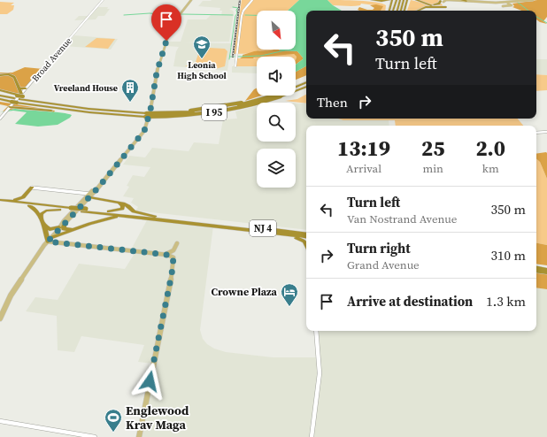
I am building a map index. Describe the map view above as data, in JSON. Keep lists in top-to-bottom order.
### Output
{
  "streets": {
    "highway": ["I 95", "NJ 4"],
    "street": ["Broad Avenue"]
  },
  "crossings": [
    ["Broad Avenue", "I 95"]
  ],
  "places": {
    "school or university": ["Leonia High School"],
    "building": ["Vreeland House"],
    "hotel": ["Crowne Plaza"],
    "sports": ["Englewood Krav Maga"]
  },
  "north": "bottom right",
  "page": {
    "turn": ["350 m", "Turn left"],
    "then": "Then",
    "eta": [
      "13:19",
      "Arrival",
      "25",
      "min",
      "2.0",
      "km"
    ],
    "list": [
      {
        "name": "Turn left",
        "note": "Van Nostrand Avenue",
        "value": "350 m"
      },
      {
        "name": "Turn right",
        "note": "Grand Avenue",
        "value": "310 m"
      },
      {
        "name": "Arrive at destination",
        "value": "1.3 km"
      }
    ]
  }
}
